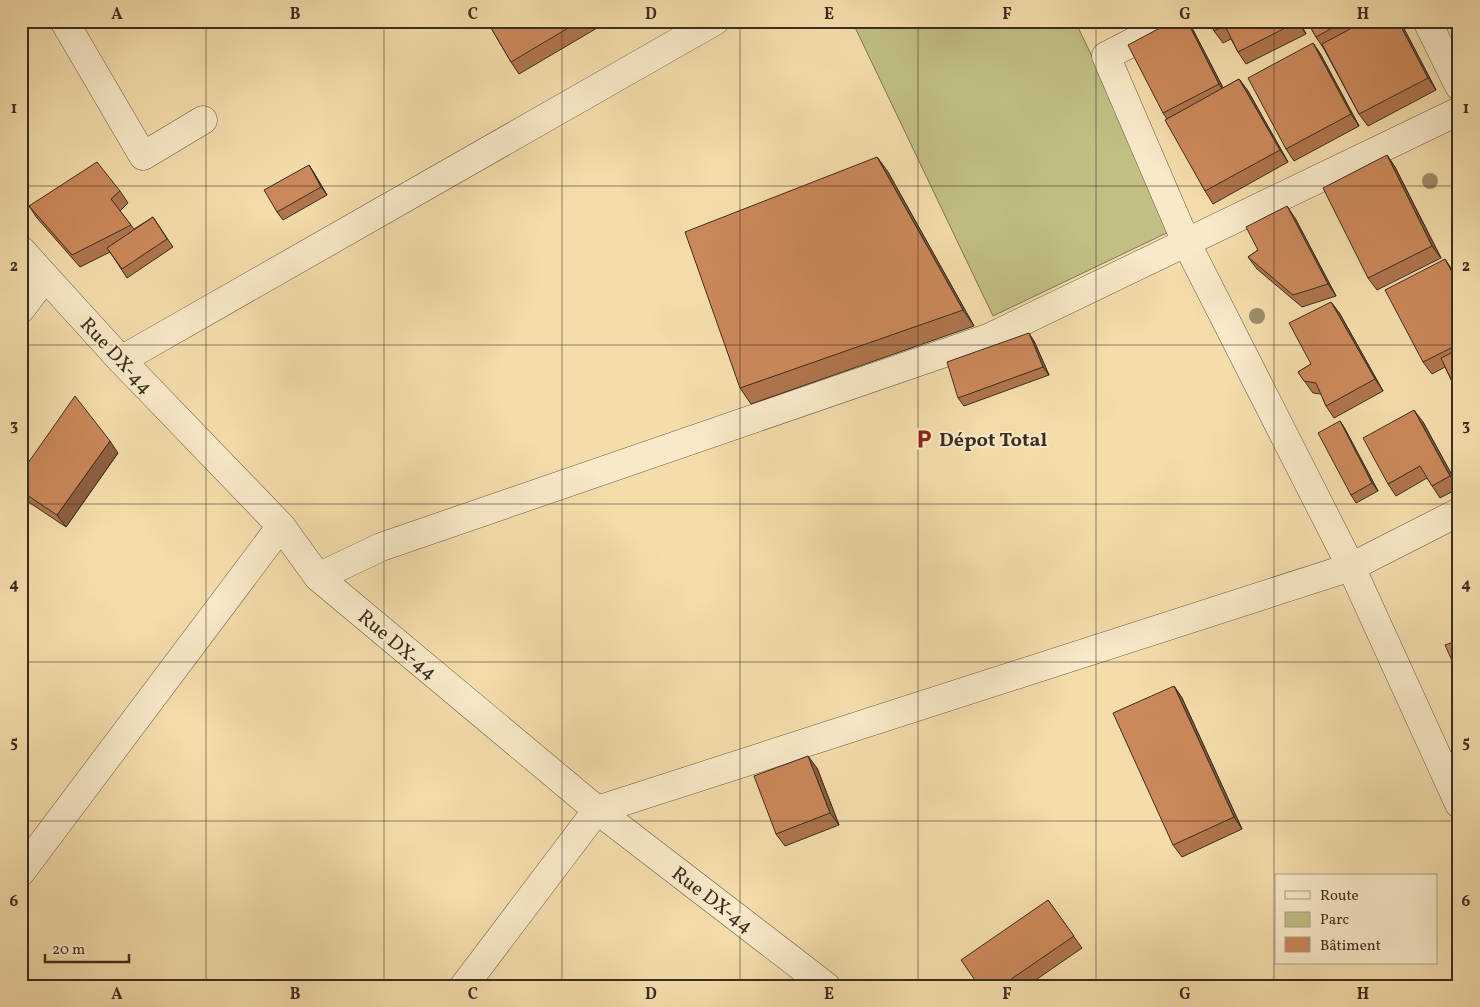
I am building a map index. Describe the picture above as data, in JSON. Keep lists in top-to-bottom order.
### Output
{
  "streets": {
    "street": ["Rue DX-44"]
  },
  "places": {
    "parking": ["Dépot Total"]
  },
  "legend": ["Route", "Parc", "Bâtiment"],
  "scale_bar": "20 m",
  "grid": {
    "columns": [
      "A",
      "B",
      "C",
      "D",
      "E",
      "F",
      "G",
      "H"
    ],
    "rows": [
      "1",
      "2",
      "3",
      "4",
      "5",
      "6"
    ]
  }
}
